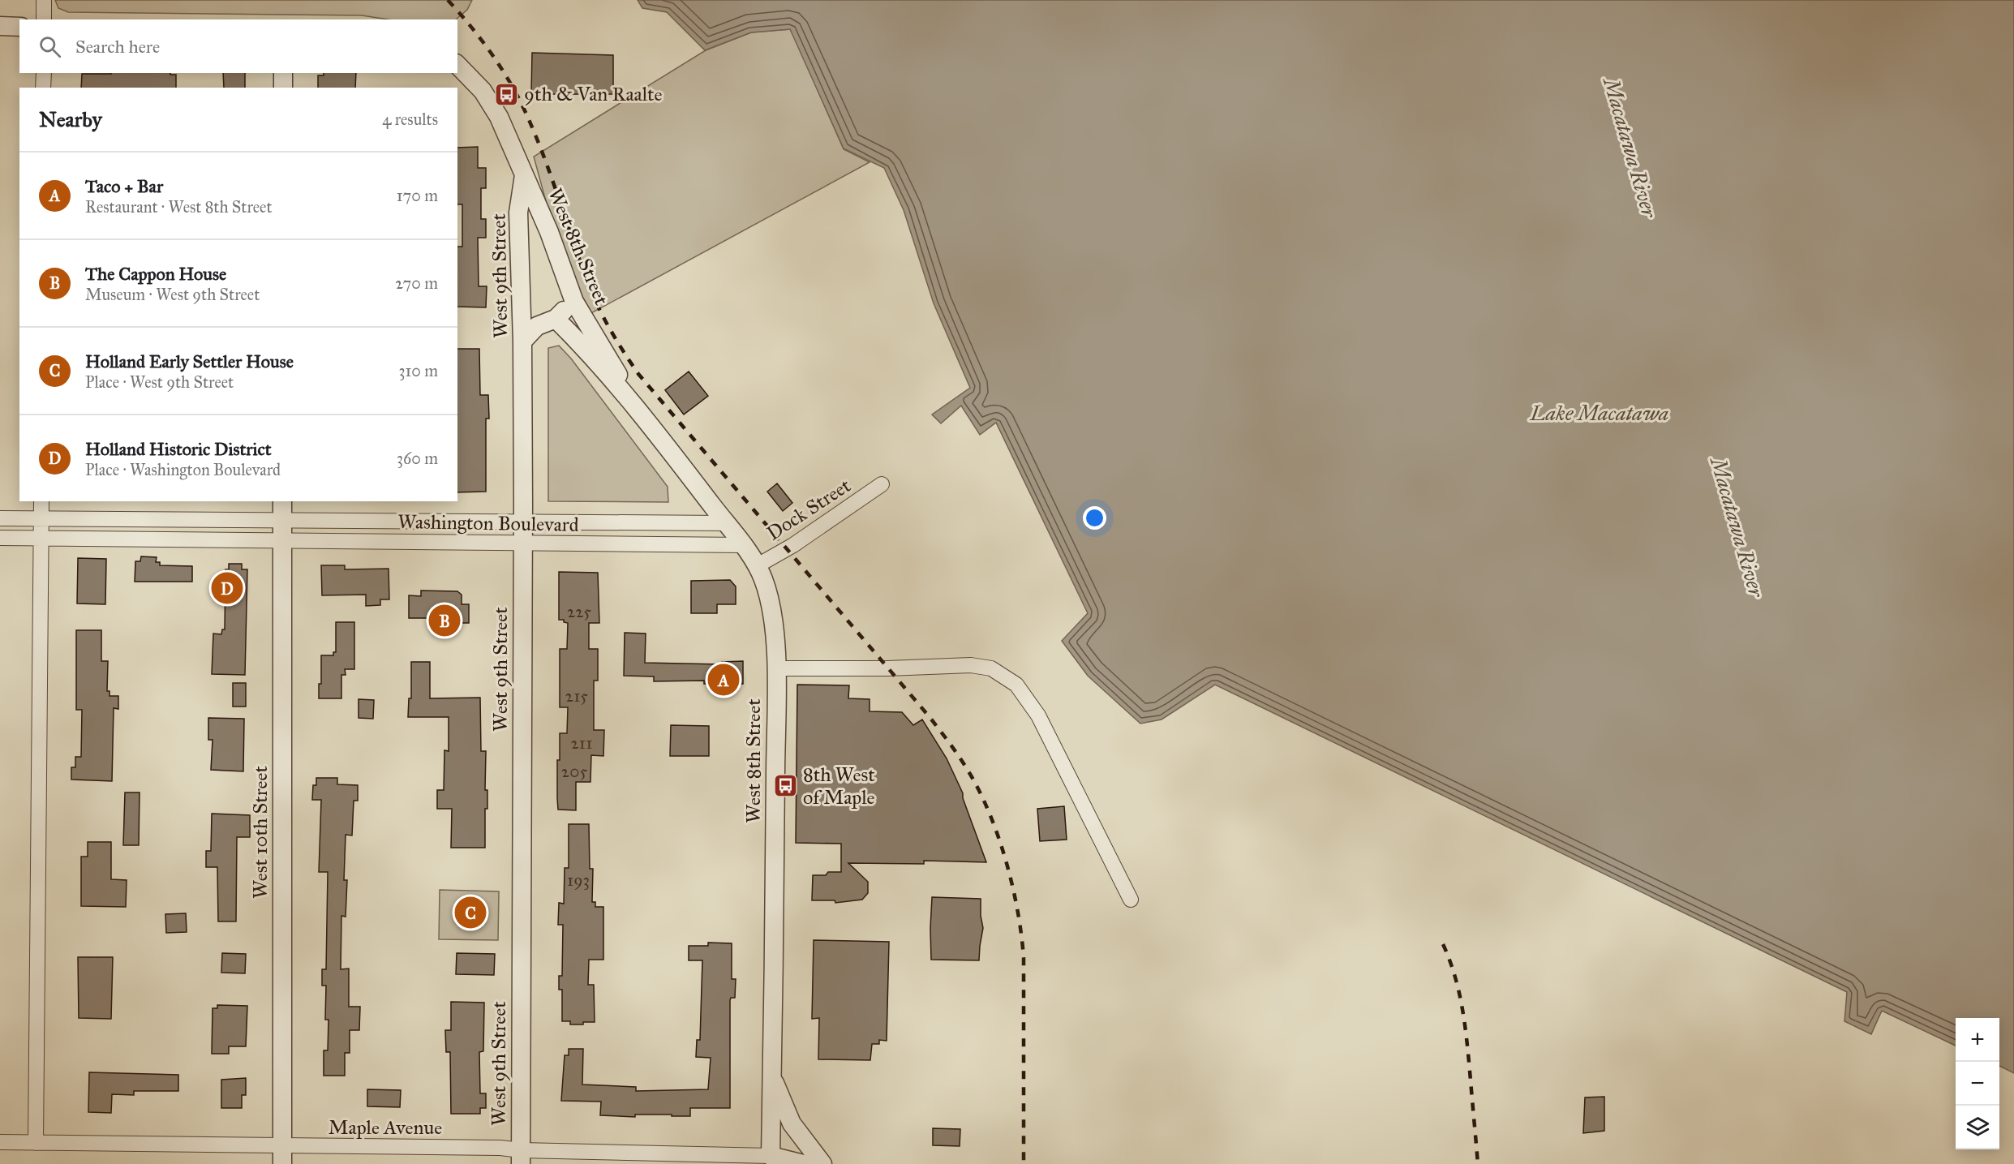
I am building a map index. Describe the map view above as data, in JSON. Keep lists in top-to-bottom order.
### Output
{
  "streets": {
    "street": [
      "West 8th Street",
      "West 9th Street",
      "Dock Street",
      "Washington Boulevard",
      "West 10th Street",
      "Maple Avenue"
    ]
  },
  "crossings": [
    ["West 8th Street", "West 9th Street"],
    ["West 8th Street", "Dock Street"],
    ["West 8th Street", "Washington Boulevard"],
    ["West 8th Street", "Maple Avenue"],
    ["West 9th Street", "Washington Boulevard"],
    ["West 9th Street", "Maple Avenue"],
    ["Washington Boulevard", "West 10th Street"],
    ["West 10th Street", "Maple Avenue"]
  ],
  "water": ["Macatawa River", "Lake Macatawa"],
  "places": {
    "bus stop": ["9th & Van Raalte", "8th West of Maple"]
  },
  "house_numbers": [
    "225",
    "215",
    "211",
    "205",
    "193"
  ],
  "page": {
    "search": "Search here",
    "heading": ["Nearby", "4 results"],
    "list": [
      {
        "mark": "A",
        "name": "Taco + Bar",
        "note": "Restaurant · West 8th Street",
        "value": "170 m"
      },
      {
        "mark": "B",
        "name": "The Cappon House",
        "note": "Museum · West 9th Street",
        "value": "270 m"
      },
      {
        "mark": "C",
        "name": "Holland Early Settler House",
        "note": "Place · West 9th Street",
        "value": "310 m"
      },
      {
        "mark": "D",
        "name": "Holland Historic District",
        "note": "Place · Washington Boulevard",
        "value": "360 m"
      }
    ],
    "pins": [
      "D",
      "B",
      "A",
      "C"
    ],
    "map_buttons": ["+", "−"]
  }
}
